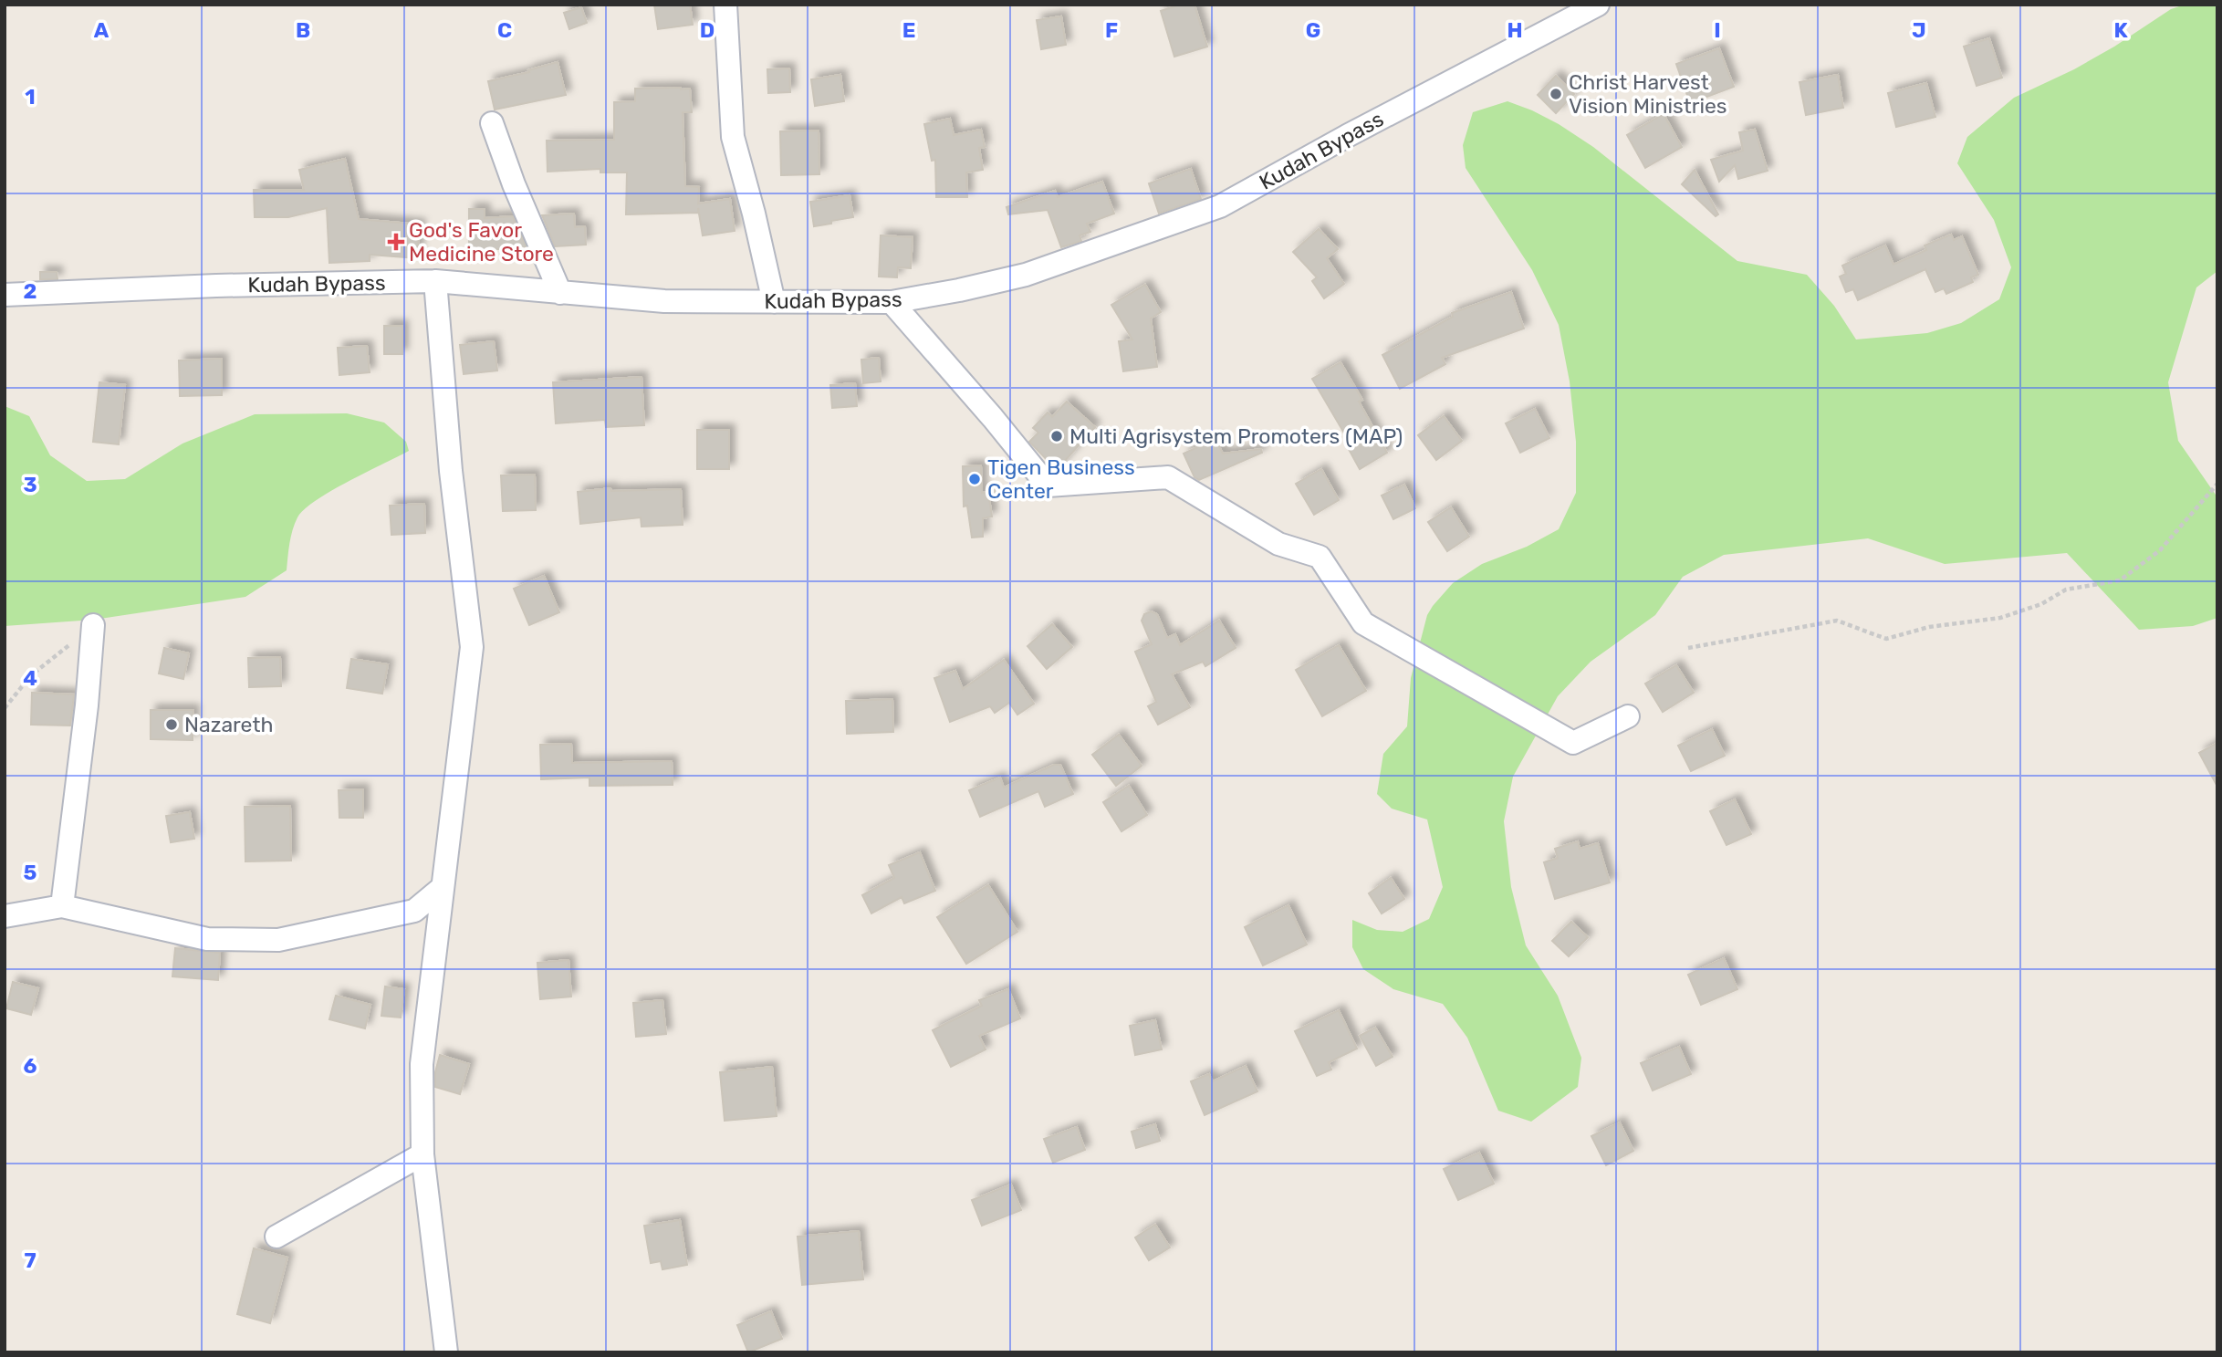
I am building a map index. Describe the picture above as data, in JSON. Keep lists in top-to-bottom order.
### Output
{
  "streets": {
    "street": ["Kudah Bypass"]
  },
  "places": {
    "other": [
      "Christ Harvest Vision Ministries",
      "Multi Agrisystem Promoters (MAP)",
      "Tigen Business Center",
      "Nazareth"
    ],
    "health": ["God's Favor Medicine Store"]
  },
  "grid": {
    "columns": [
      "A",
      "B",
      "C",
      "D",
      "E",
      "F",
      "G",
      "H",
      "I",
      "J",
      "K"
    ],
    "rows": [
      "1",
      "2",
      "3",
      "4",
      "5",
      "6",
      "7"
    ]
  }
}
